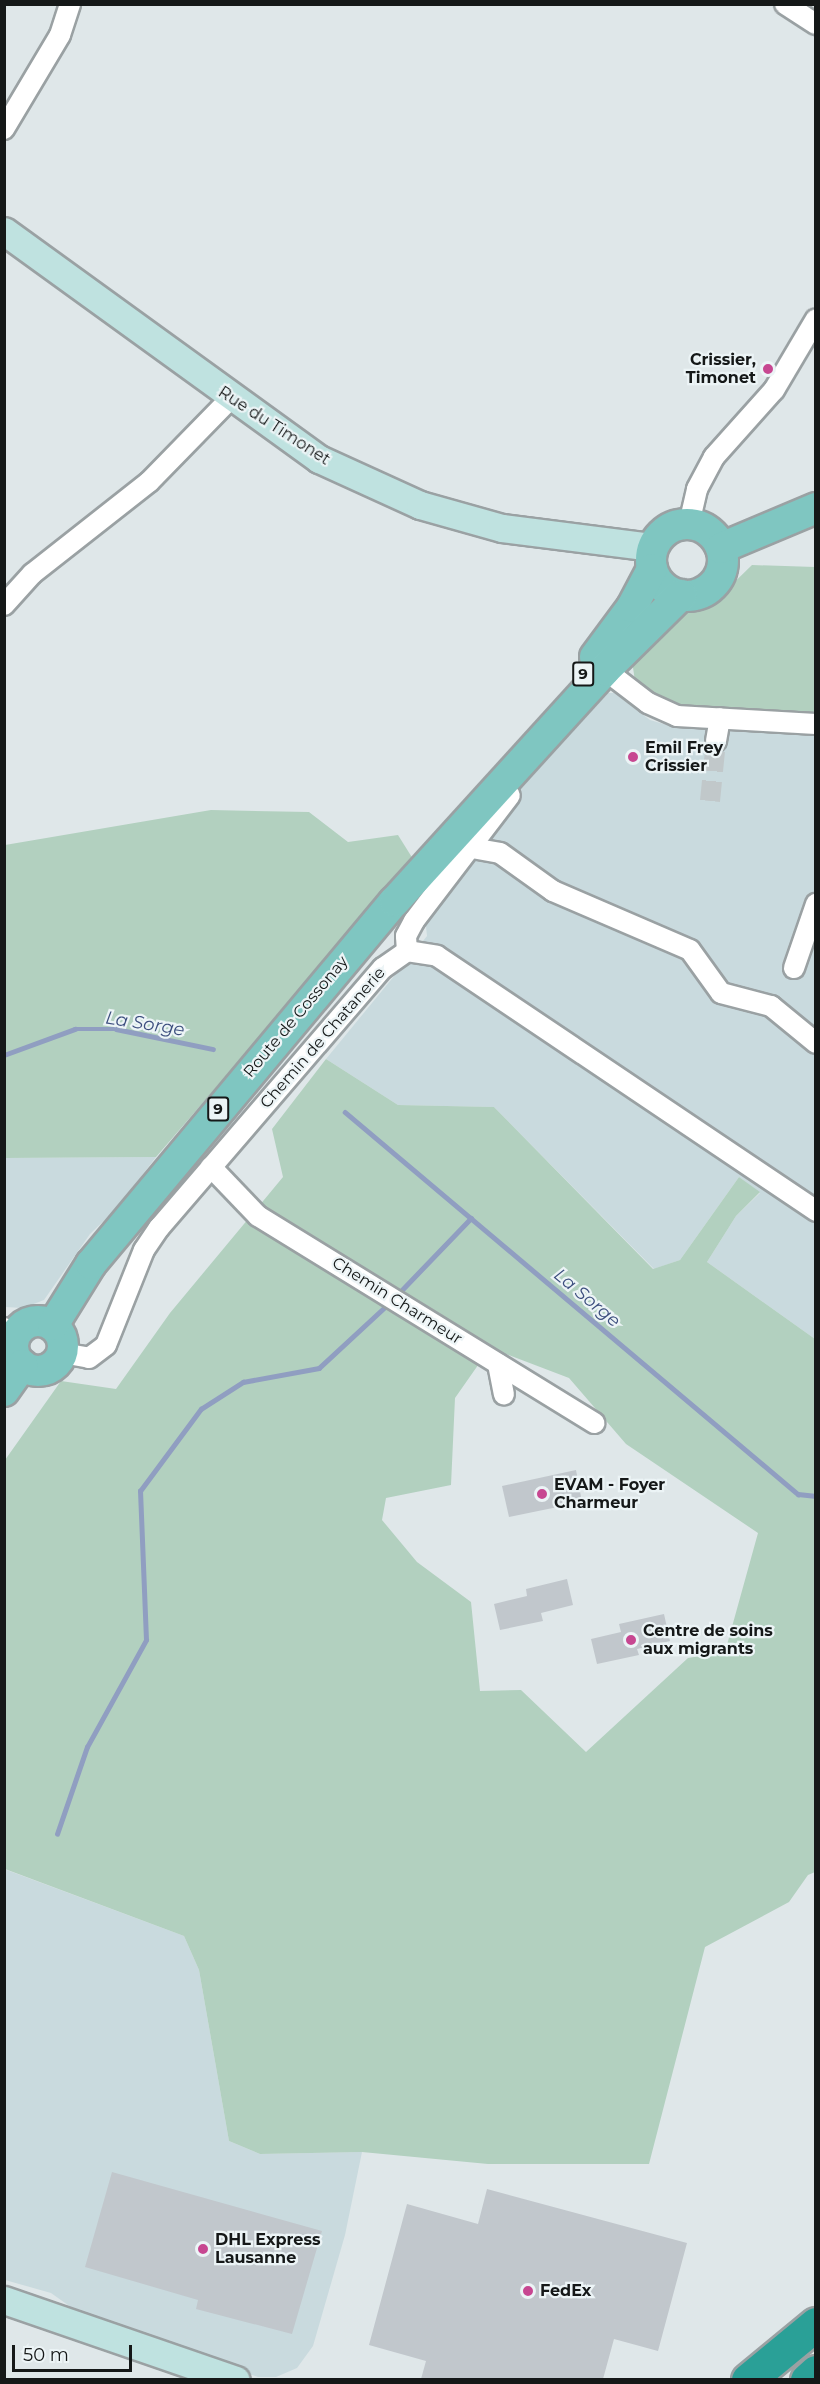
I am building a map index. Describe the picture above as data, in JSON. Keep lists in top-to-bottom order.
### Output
{
  "streets": {
    "main road": ["Rue du Timonet", "9", "Route de Cossonay"],
    "street": ["Chemin de Chatanerie", "Chemin Charmeur"]
  },
  "crossings": [
    ["Rue du Timonet", "9"],
    ["Rue du Timonet", "Route de Cossonay"],
    ["9", "Route de Cossonay"],
    ["Route de Cossonay", "Chemin de Chatanerie"],
    ["Chemin de Chatanerie", "Chemin Charmeur"]
  ],
  "water": ["La Sorge"],
  "places": [
    "Crissier, Timonet",
    "Emil Frey Crissier",
    "EVAM - Foyer Charmeur",
    "Centre de soins aux migrants",
    "DHL Express Lausanne",
    "FedEx"
  ],
  "scale_bar": "50 m"
}
